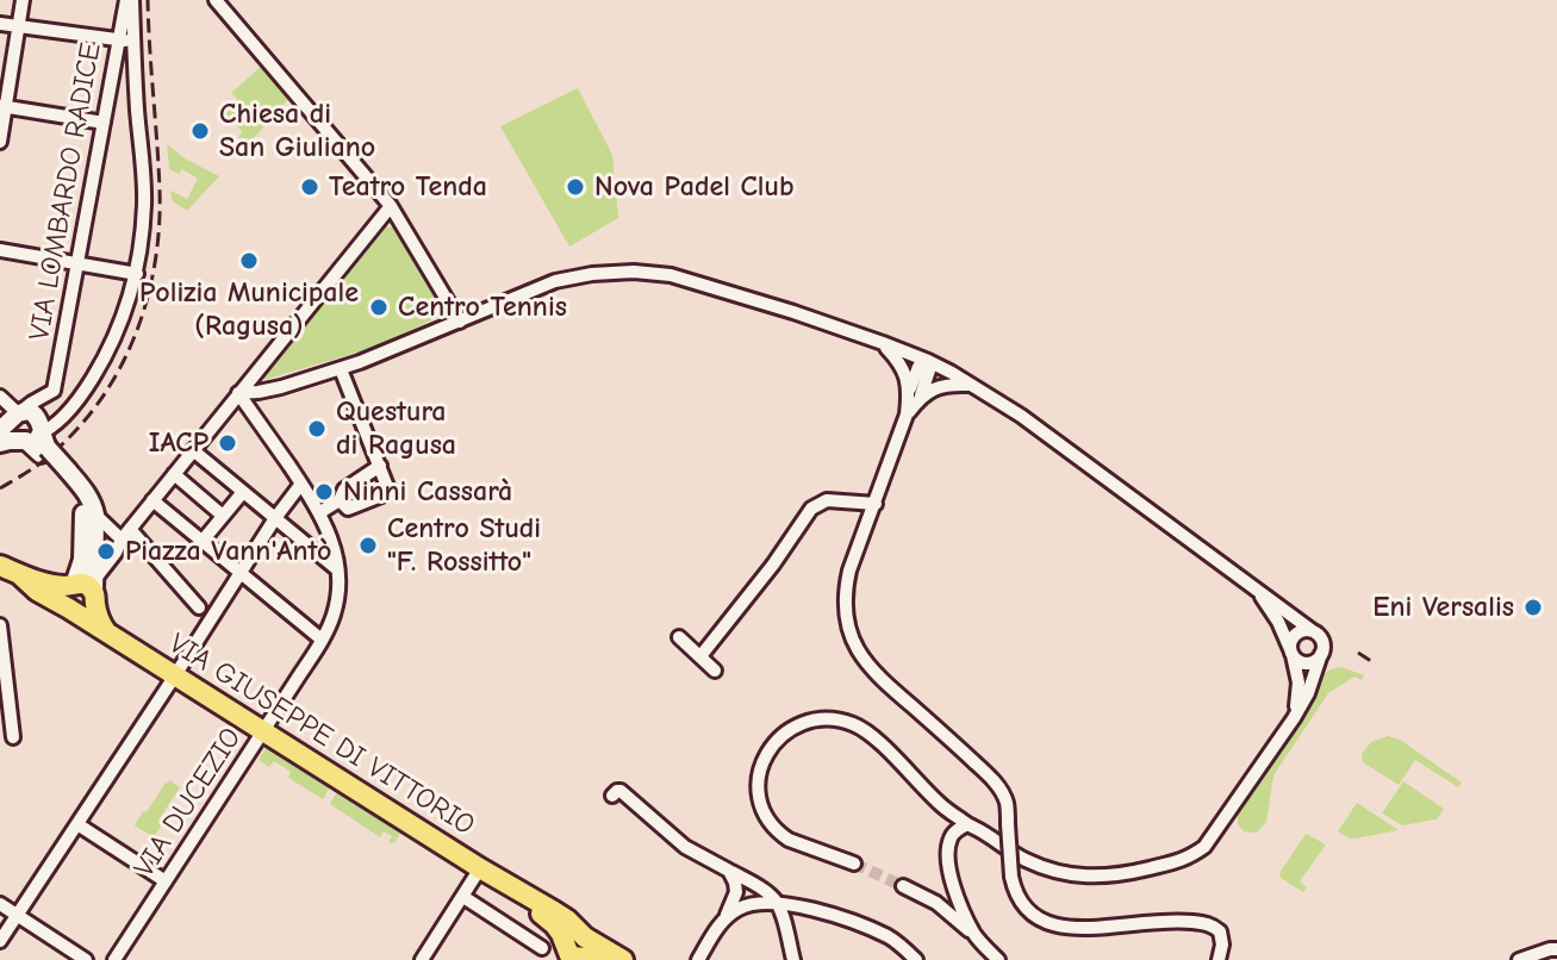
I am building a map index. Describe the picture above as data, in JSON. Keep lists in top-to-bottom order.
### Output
{
  "streets": {
    "main road": ["VIA GIUSEPPE DI VITTORIO"],
    "street": ["VIA LOMBARDO RADICE", "VIA DUCEZIO"]
  },
  "crossings": [
    ["VIA GIUSEPPE DI VITTORIO", "VIA DUCEZIO"]
  ],
  "places": [
    "Chiesa di San Giuliano",
    "Teatro Tenda",
    "Nova Padel Club",
    "Polizia Municipale (Ragusa)",
    "Centro Tennis",
    "Questura di Ragusa",
    "IACP",
    "Ninni Cassarà",
    "Centro Studi \"F. Rossitto\"",
    "Piazza Vann'Antò",
    "Eni Versalis"
  ]
}
